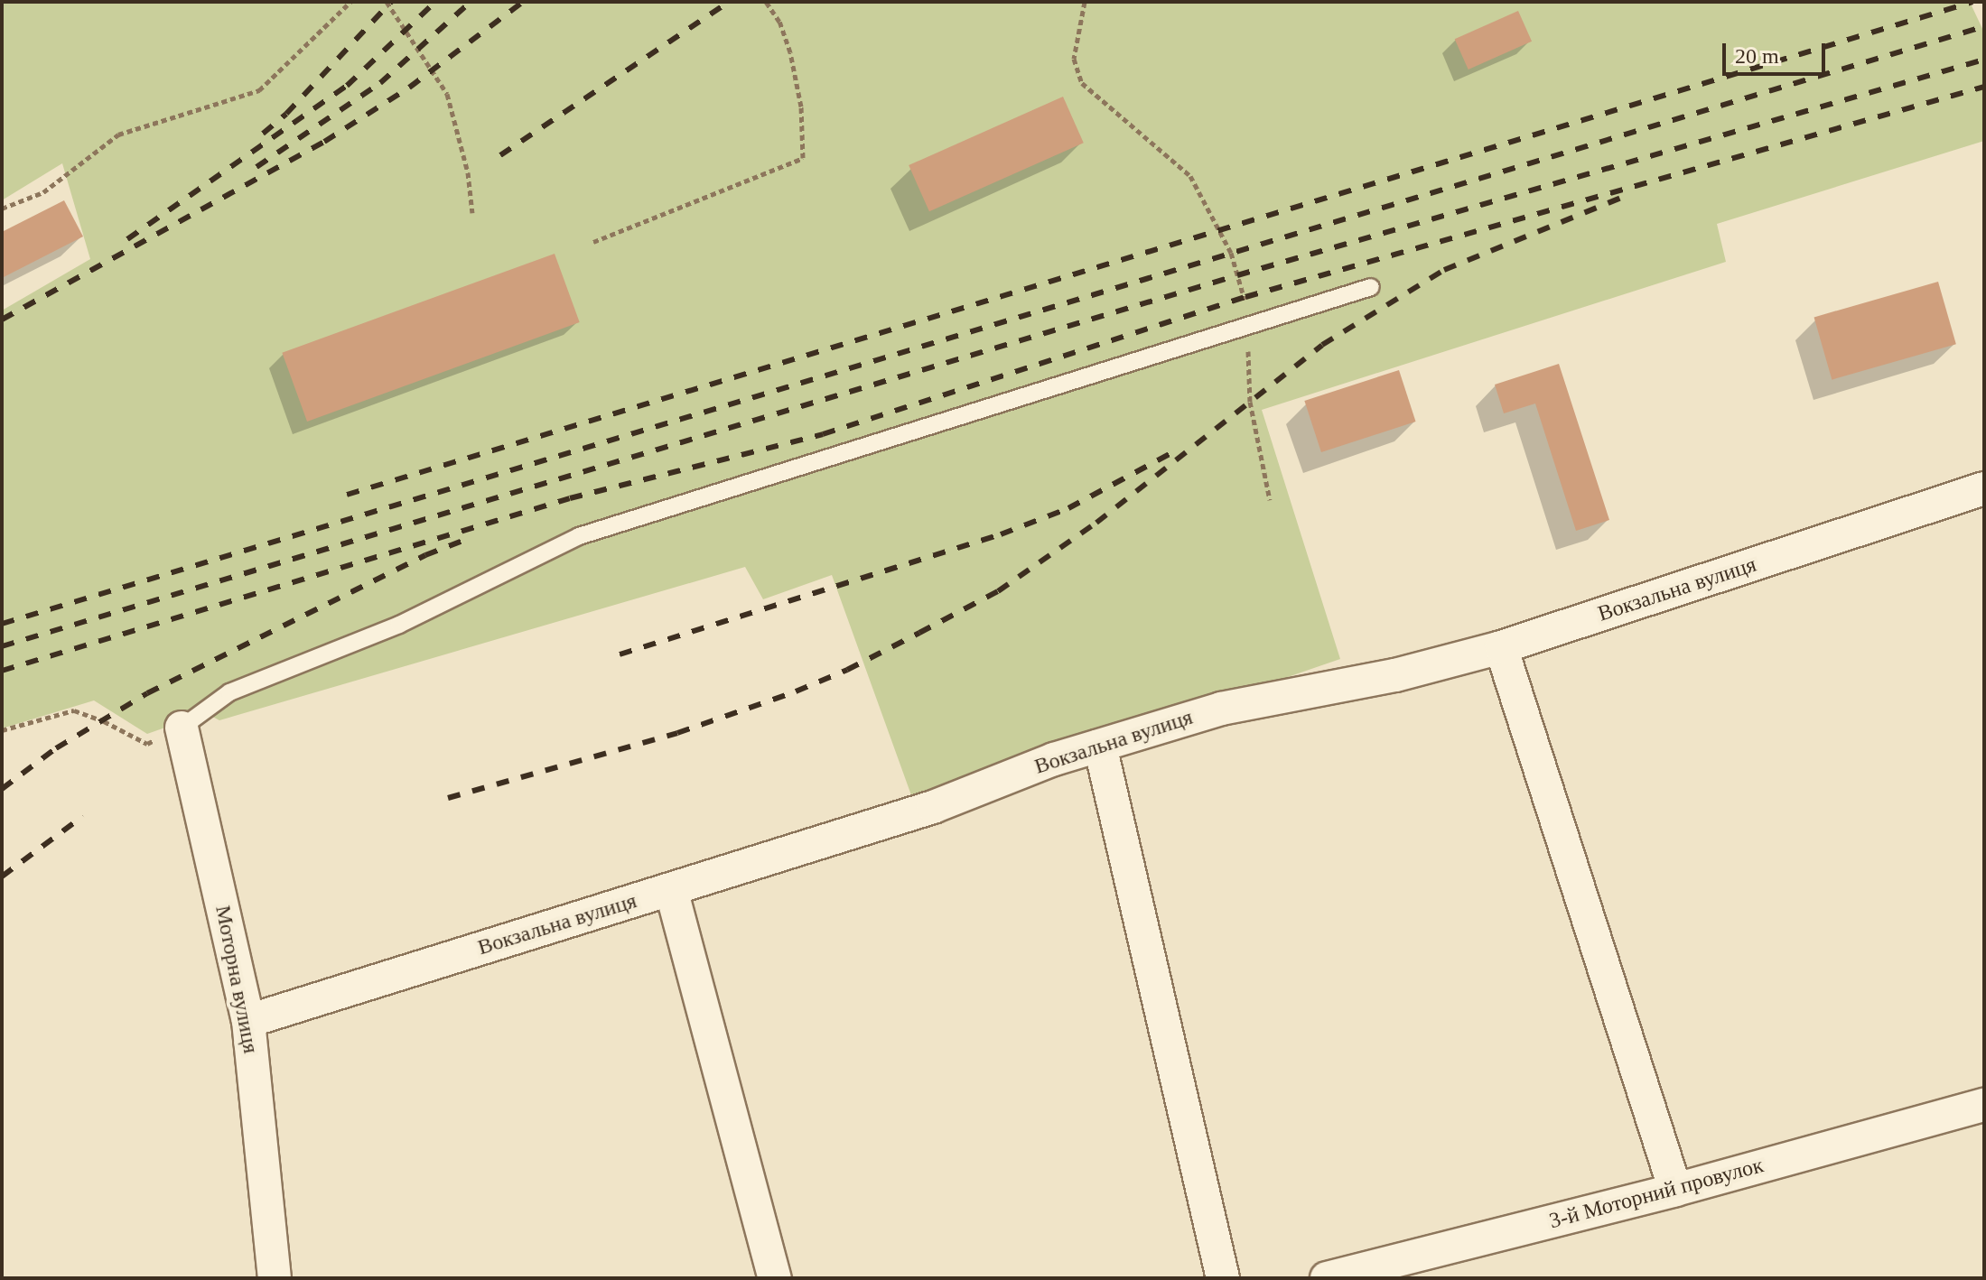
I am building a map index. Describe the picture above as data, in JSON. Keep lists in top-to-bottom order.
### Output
{
  "streets": {
    "street": ["Вокзальна вулиця", "Моторна вулиця", "3-й Моторний провулок"]
  },
  "crossings": [
    ["Вокзальна вулиця", "Моторна вулиця"]
  ],
  "scale_bar": "20 m"
}
